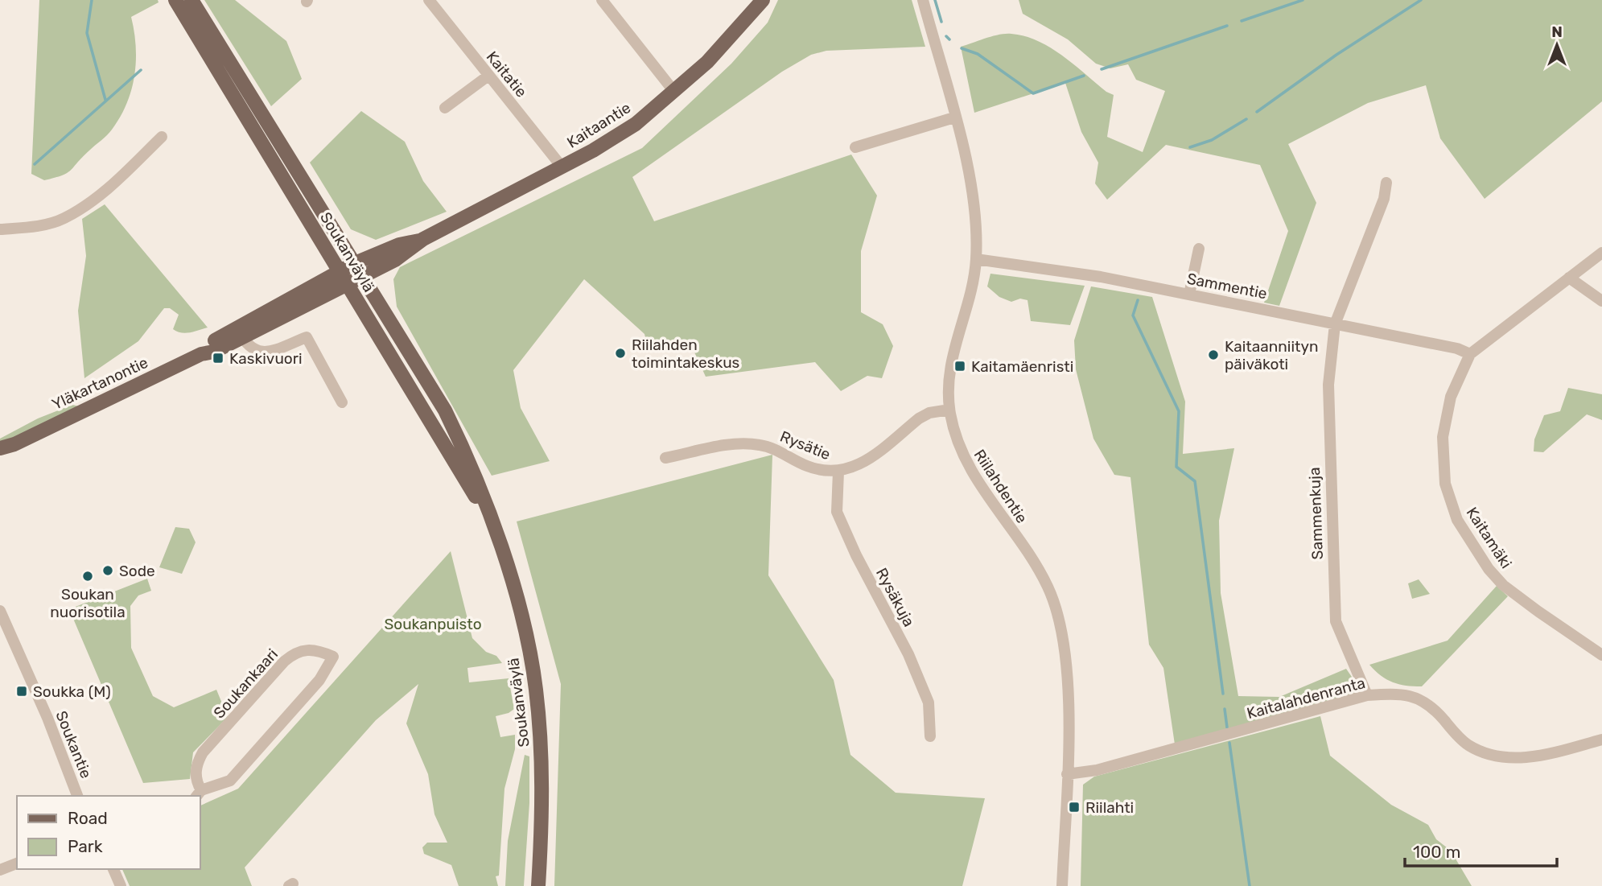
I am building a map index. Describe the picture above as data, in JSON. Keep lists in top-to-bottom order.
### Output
{
  "streets": {
    "main road": ["Kaitaantie", "Soukanväylä", "Yläkartanontie"],
    "street": [
      "Kaitatie",
      "Sammentie",
      "Rysätie",
      "Riilahdentie",
      "Sammenkuja",
      "Kaitamäki",
      "Rysäkuja",
      "Soukankaari",
      "Kaitalahdenranta",
      "Soukantie"
    ]
  },
  "crossings": [
    ["Kaitatie", "Kaitaantie"],
    ["Kaitaantie", "Soukanväylä"],
    ["Kaitaantie", "Yläkartanontie"],
    ["Soukanväylä", "Yläkartanontie"],
    ["Sammentie", "Riilahdentie"],
    ["Sammentie", "Sammenkuja"],
    ["Sammentie", "Kaitamäki"],
    ["Rysätie", "Riilahdentie"],
    ["Rysätie", "Rysäkuja"],
    ["Riilahdentie", "Kaitalahdenranta"],
    ["Sammenkuja", "Kaitalahdenranta"]
  ],
  "parks": ["Soukanpuisto"],
  "places": {
    "other": [
      "Riilahden toimintakeskus",
      "Kaitaanniityn päiväkoti",
      "Sode",
      "Soukan nuorisotila"
    ],
    "transit": [
      "Kaskivuori",
      "Kaitamäenristi",
      "Soukka (M)",
      "Riilahti"
    ]
  },
  "legend": ["Road", "Park"],
  "scale_bar": "100 m",
  "north": "top"
}
